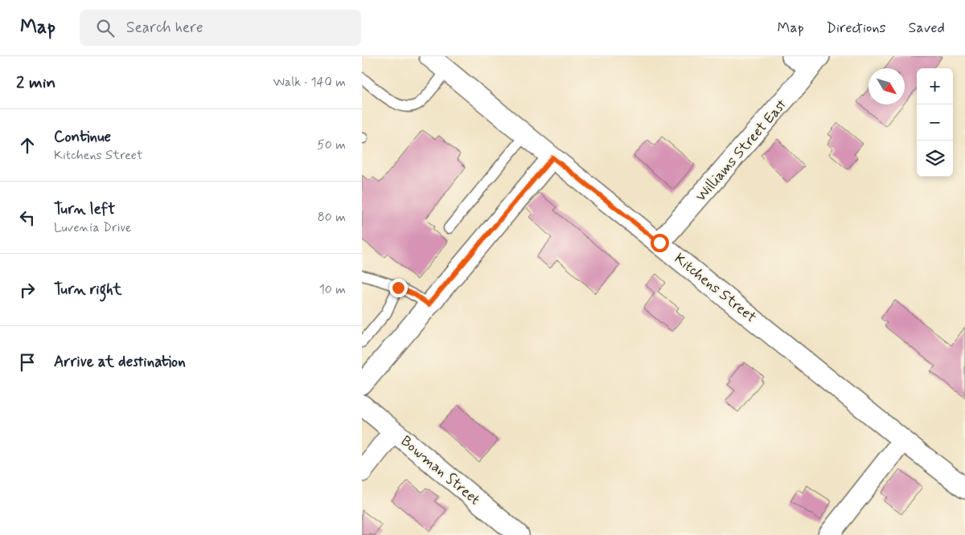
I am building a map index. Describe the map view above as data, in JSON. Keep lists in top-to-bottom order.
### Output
{
  "streets": {
    "street": ["Williams Street East", "Kitchens Street", "Bowman Street"]
  },
  "crossings": [
    ["Williams Street East", "Kitchens Street"]
  ],
  "north": "bottom right",
  "page": {
    "header": "Map",
    "search": "Search here",
    "nav": ["Map", "Directions", "Saved"],
    "heading": ["2 min", "Walk · 140 m"],
    "map_buttons": ["+", "−"],
    "list": [
      ["Continue", "Kitchens Street", "50 m"],
      ["Turn left", "Luvenia Drive", "80 m"],
      ["Turn right", "10 m"],
      "Arrive at destination"
    ]
  }
}
